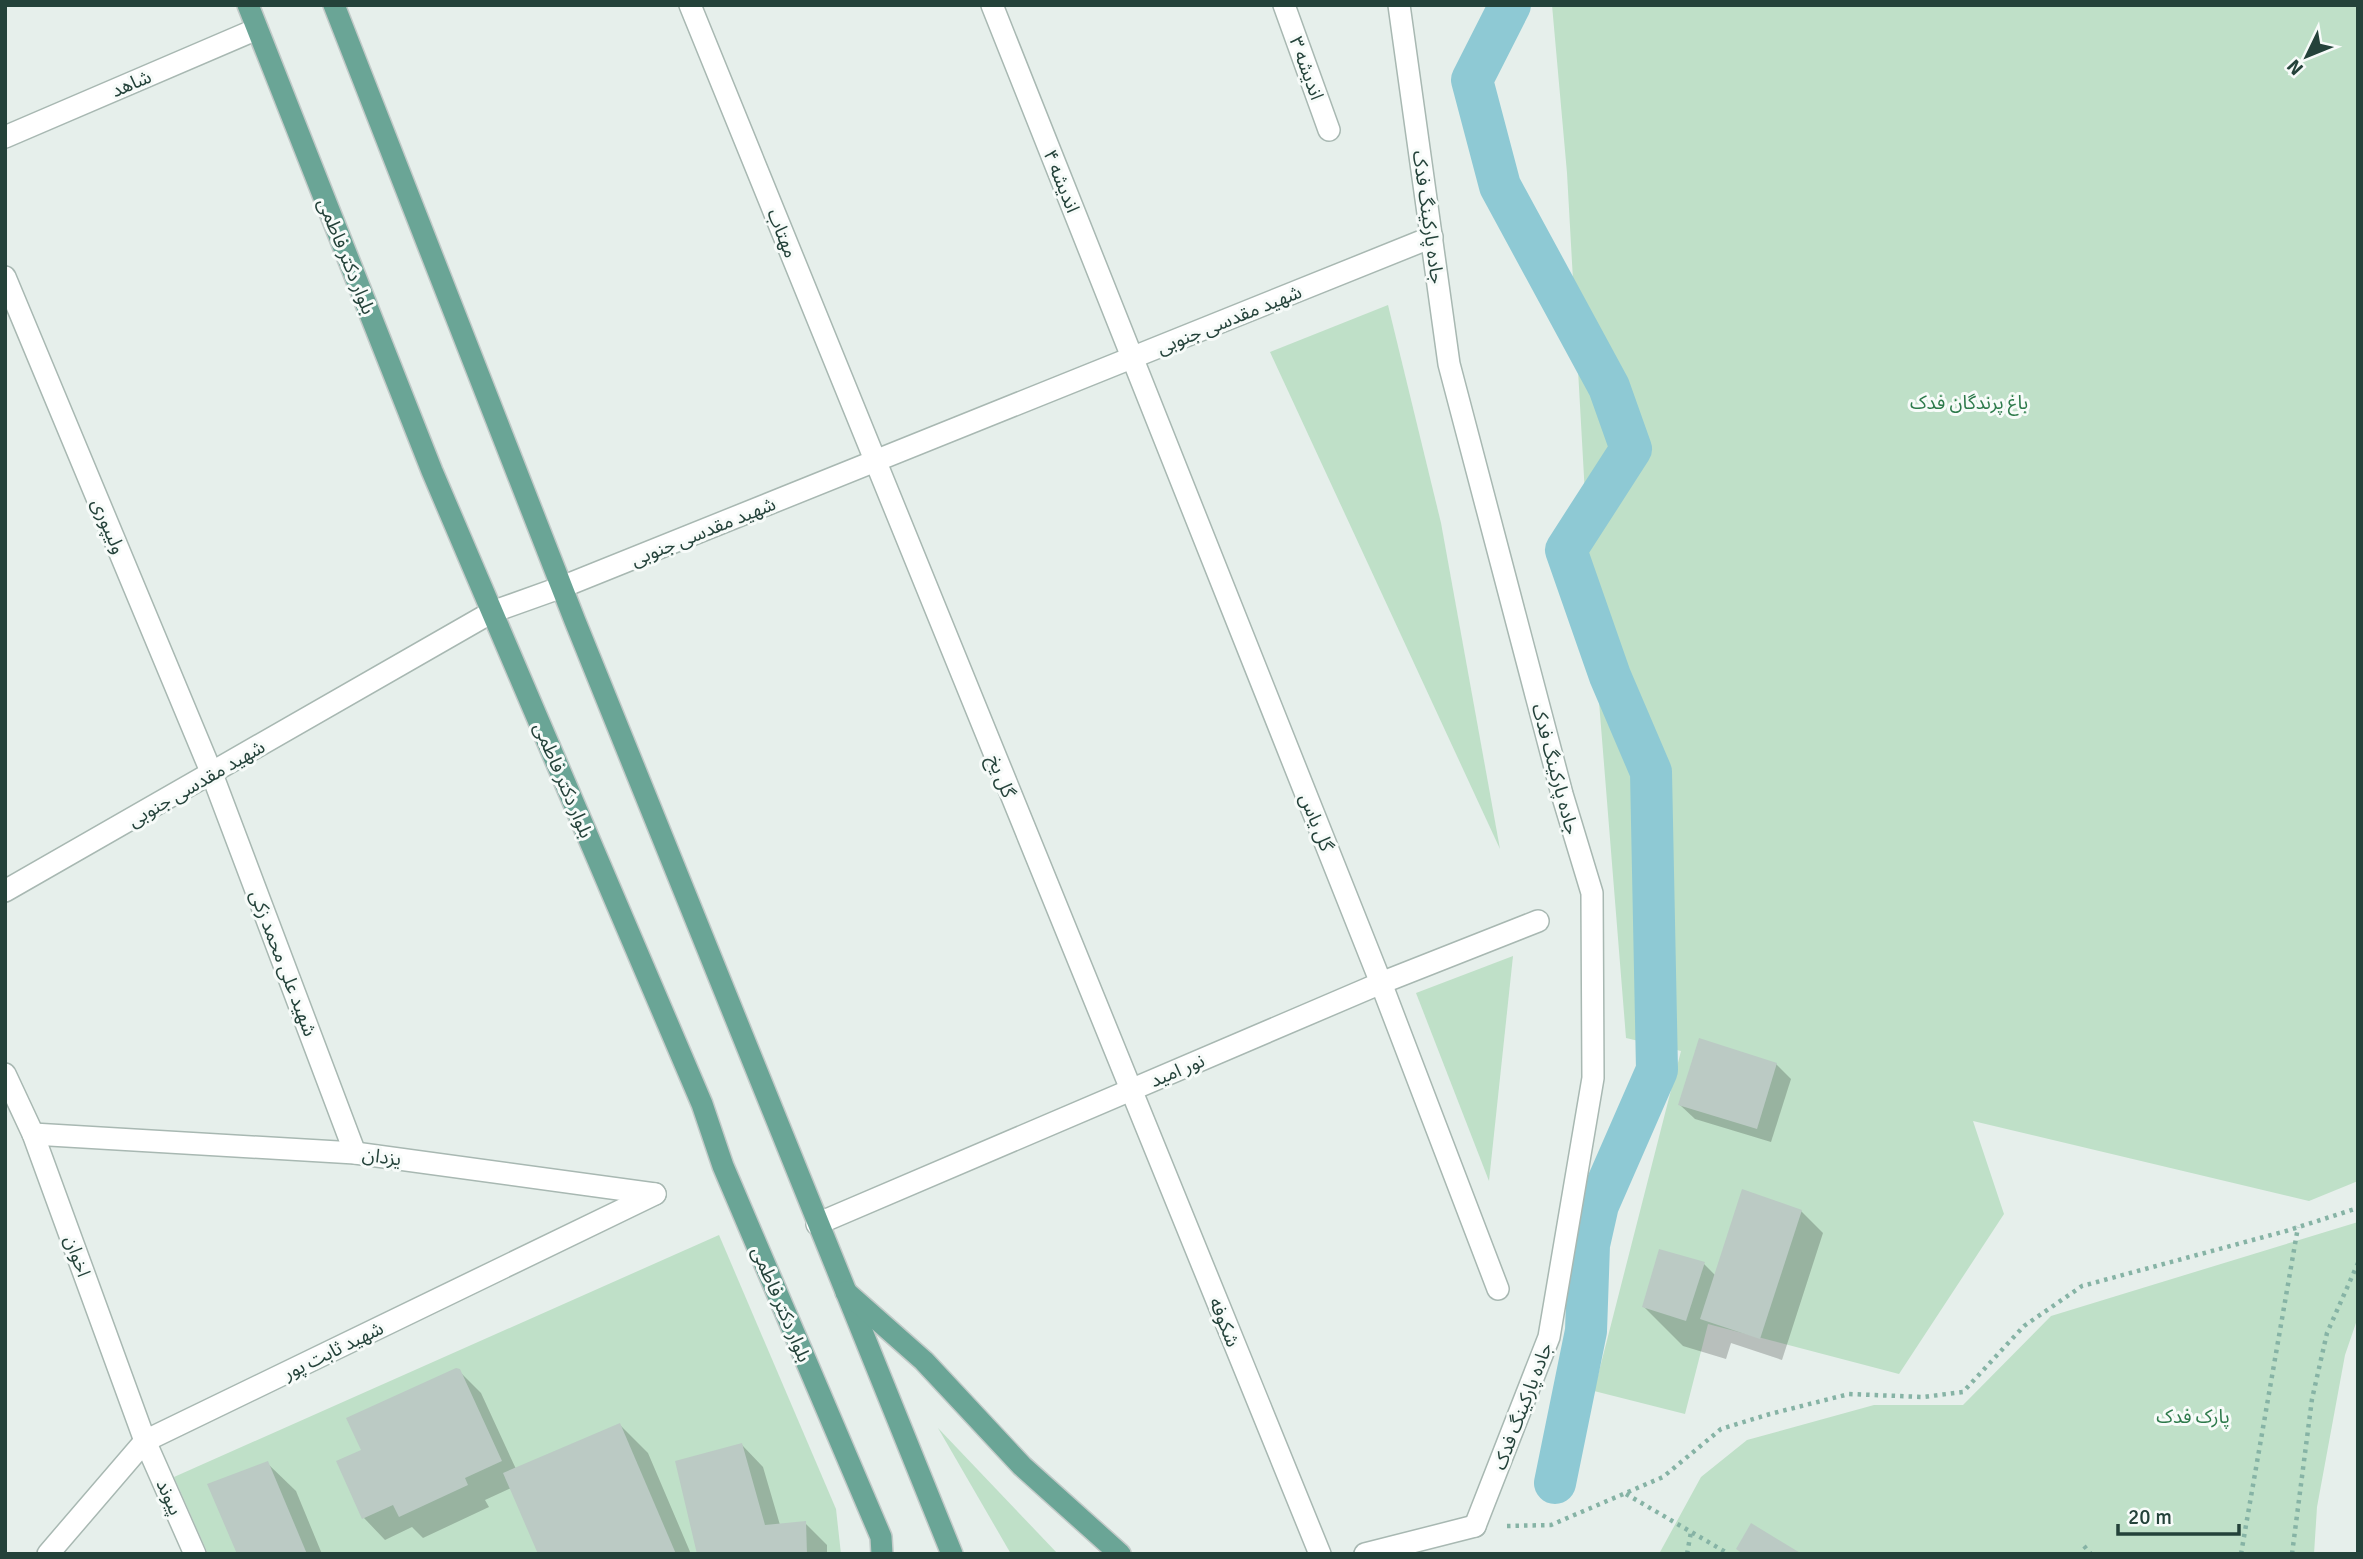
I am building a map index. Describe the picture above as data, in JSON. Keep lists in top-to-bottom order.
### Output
{
  "streets": {
    "main road": ["بلوار دکتر فاطمی"],
    "street": [
      "اندیشه ۳",
      "شاهد",
      "اندیشه ۴",
      "جاده پارکینگ فدک",
      "مهتاب",
      "شهید مقدسی جنوبی",
      "ولیپوری",
      "گل یخ",
      "گل یاس",
      "شهید علی محمد زکی",
      "نور امید",
      "یزدان",
      "اخوان",
      "شکوفه",
      "شهید ثابت پور",
      "پیوند"
    ]
  },
  "crossings": [
    ["شاهد", "بلوار دکتر فاطمی"],
    ["اندیشه ۴", "شهید مقدسی جنوبی"],
    ["اندیشه ۴", "گل یاس"],
    ["جاده پارکینگ فدک", "شهید مقدسی جنوبی"],
    ["مهتاب", "شهید مقدسی جنوبی"],
    ["مهتاب", "گل یخ"],
    ["بلوار دکتر فاطمی", "شهید مقدسی جنوبی"],
    ["شهید مقدسی جنوبی", "ولیپوری"],
    ["شهید مقدسی جنوبی", "گل یخ"],
    ["شهید مقدسی جنوبی", "گل یاس"],
    ["شهید مقدسی جنوبی", "شهید علی محمد زکی"],
    ["ولیپوری", "شهید علی محمد زکی"],
    ["گل یخ", "نور امید"],
    ["گل یخ", "شکوفه"],
    ["گل یاس", "نور امید"],
    ["شهید علی محمد زکی", "یزدان"],
    ["نور امید", "شکوفه"],
    ["یزدان", "اخوان"],
    ["یزدان", "شهید ثابت پور"],
    ["اخوان", "شهید ثابت پور"],
    ["اخوان", "پیوند"],
    ["شهید ثابت پور", "پیوند"]
  ],
  "parks": ["باغ پرندگان فدک", "پارک فدک"],
  "scale_bar": "20 m",
  "north": "bottom left"
}
